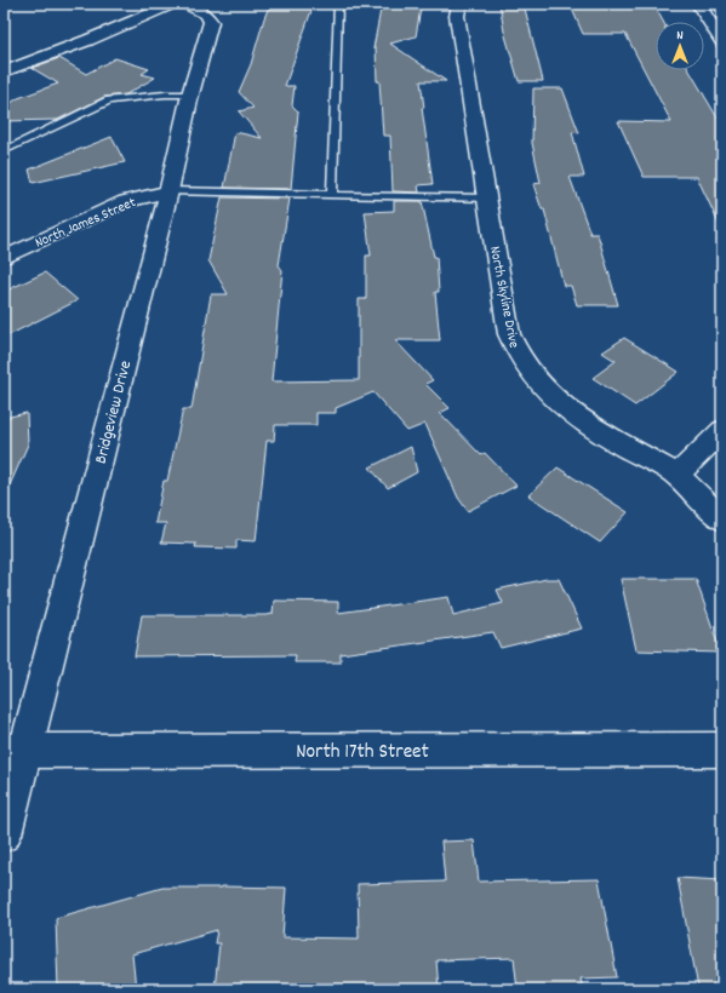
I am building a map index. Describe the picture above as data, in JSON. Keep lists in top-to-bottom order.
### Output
{
  "streets": {
    "street": [
      "North James Street",
      "North Skyline Drive",
      "Bridgeview Drive",
      "North 17th Street"
    ]
  },
  "crossings": [
    ["North James Street", "Bridgeview Drive"],
    ["Bridgeview Drive", "North 17th Street"]
  ],
  "north": "top"
}
